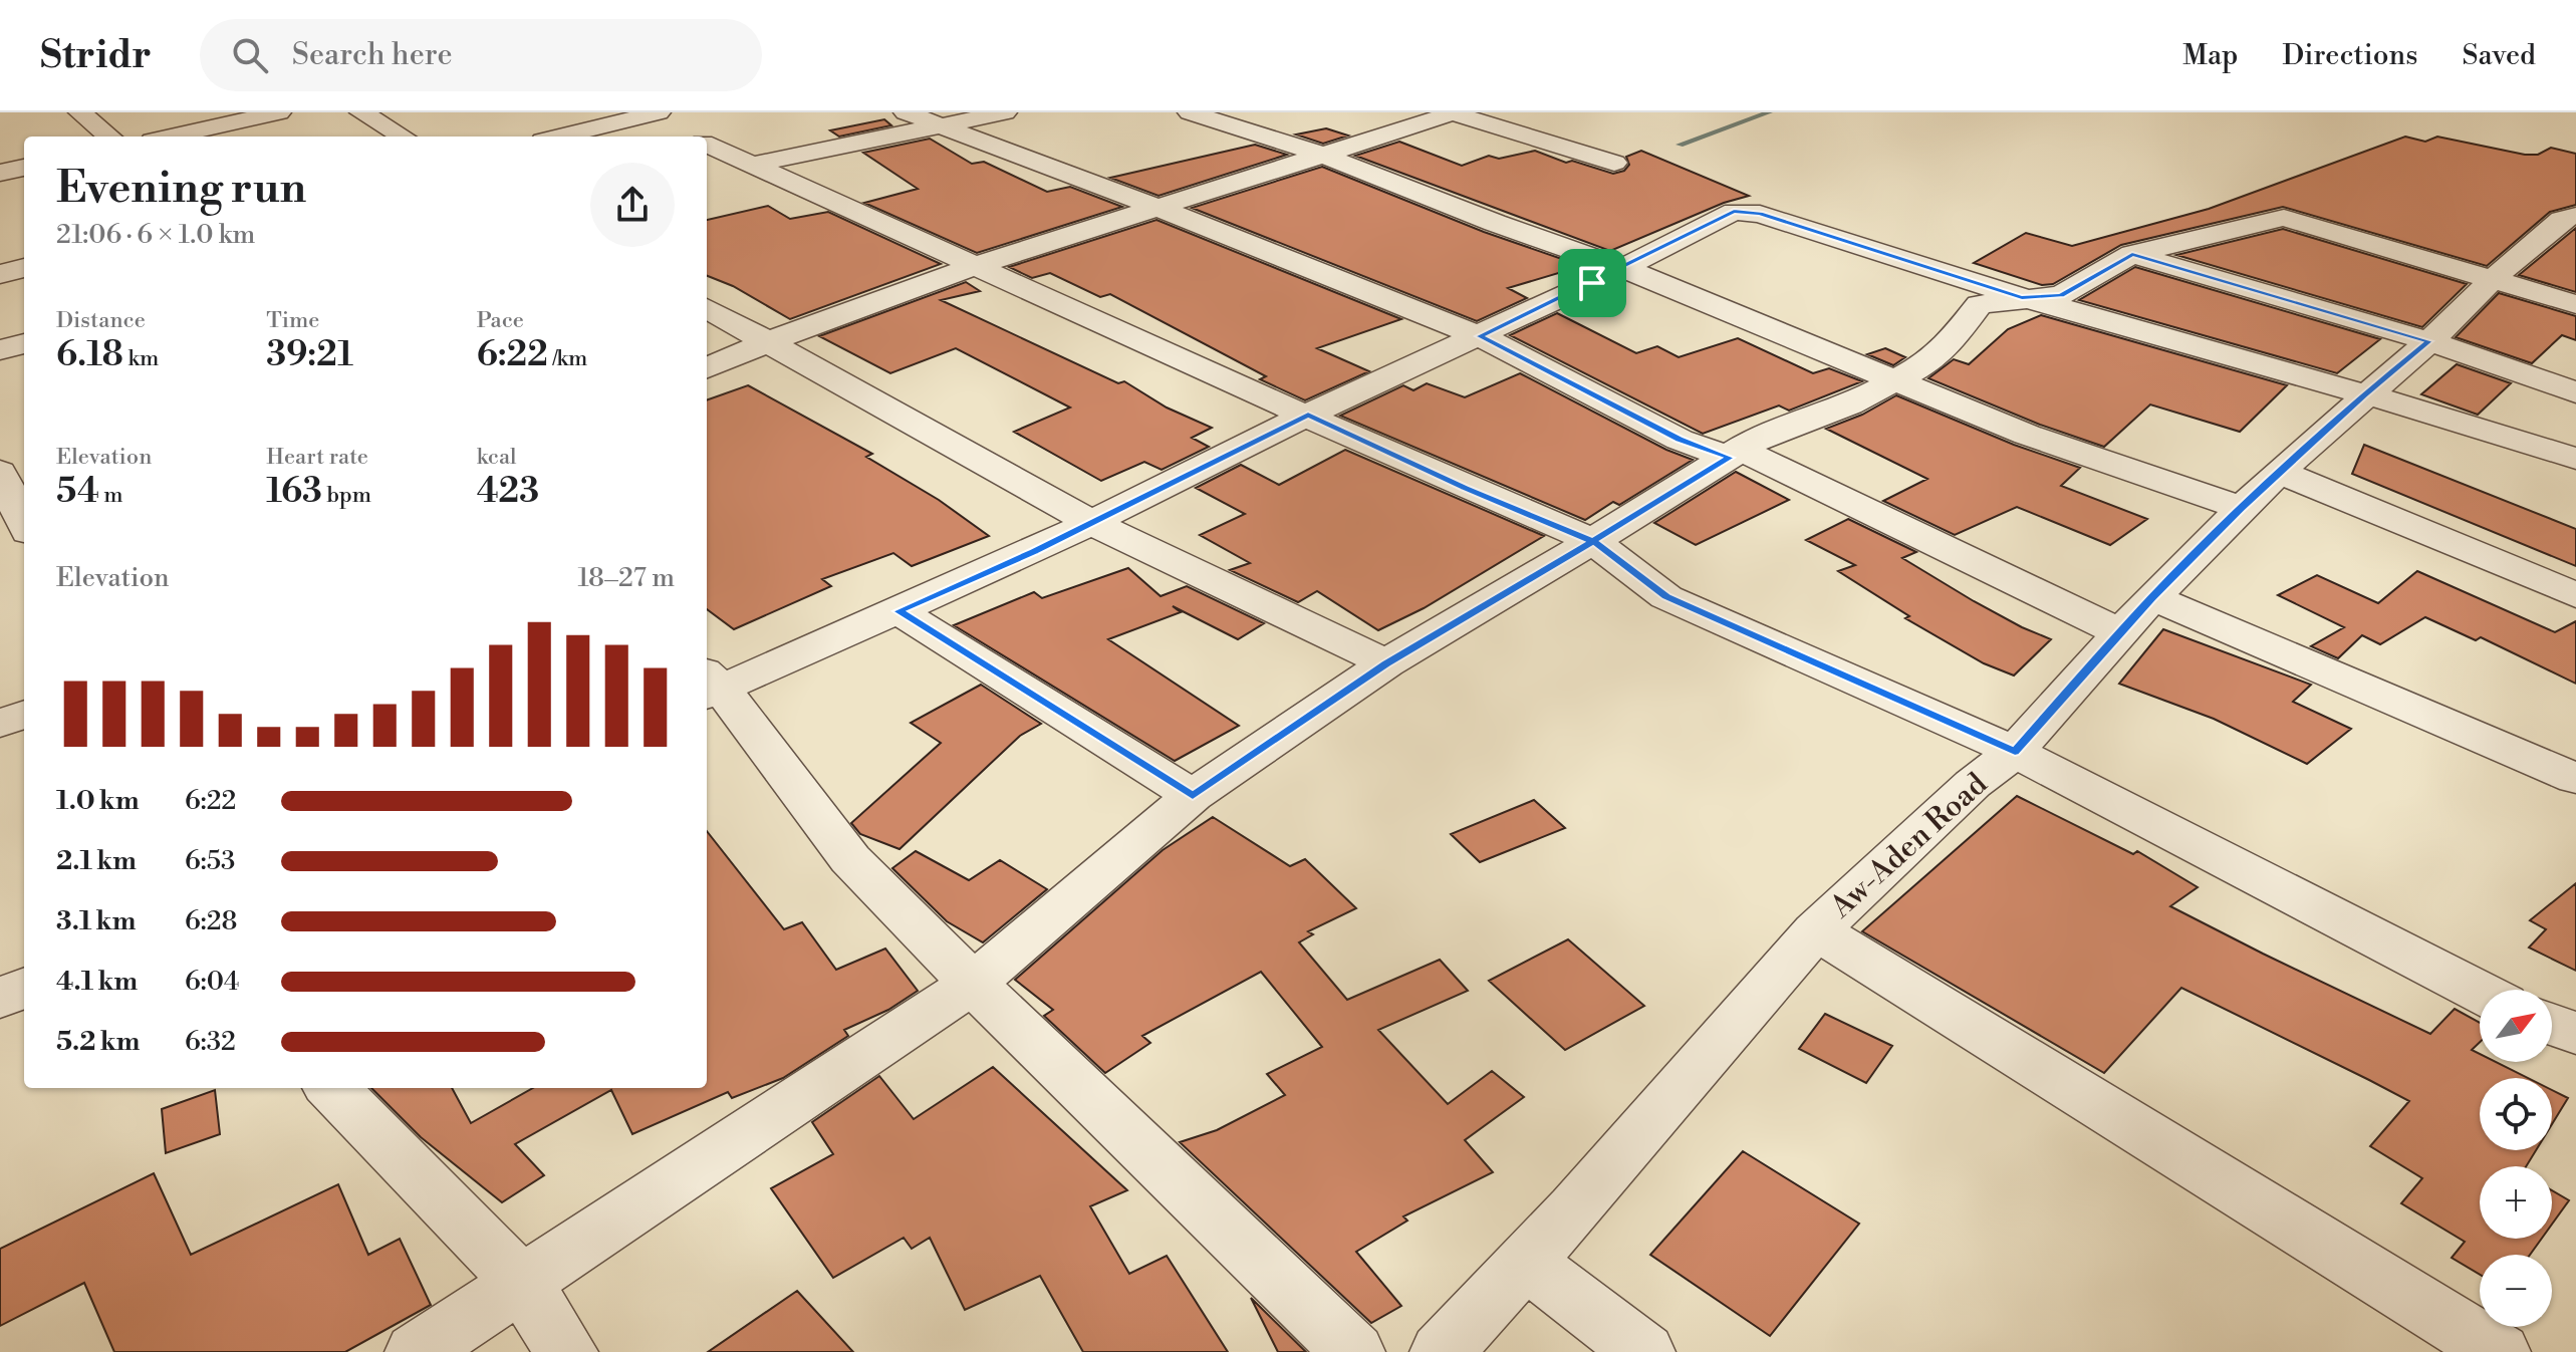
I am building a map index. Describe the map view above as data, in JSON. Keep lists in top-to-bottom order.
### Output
{
  "streets": {
    "street": ["Aw-Aden Road"]
  },
  "north": "top right",
  "page": {
    "header": "Stridr",
    "search": "Search here",
    "nav": ["Map", "Directions", "Saved"],
    "heading": ["Evening run", "21:06 · 6 × 1.0 km"],
    "stats": [
      ["Distance", "6.18 km"],
      ["Time", "39:21"],
      ["Pace", "6:22 /km"],
      ["Elevation", "54 m"],
      ["Heart rate", "163 bpm"],
      ["kcal", "423"]
    ],
    "chart": ["Elevation", "18–27 m"],
    "list": [
      {
        "name": "1.0 km",
        "note": "6:22"
      },
      {
        "name": "2.1 km",
        "note": "6:53"
      },
      {
        "name": "3.1 km",
        "note": "6:28"
      },
      {
        "name": "4.1 km",
        "note": "6:04"
      },
      {
        "name": "5.2 km",
        "note": "6:32"
      }
    ],
    "map_buttons": ["+", "−"]
  }
}
